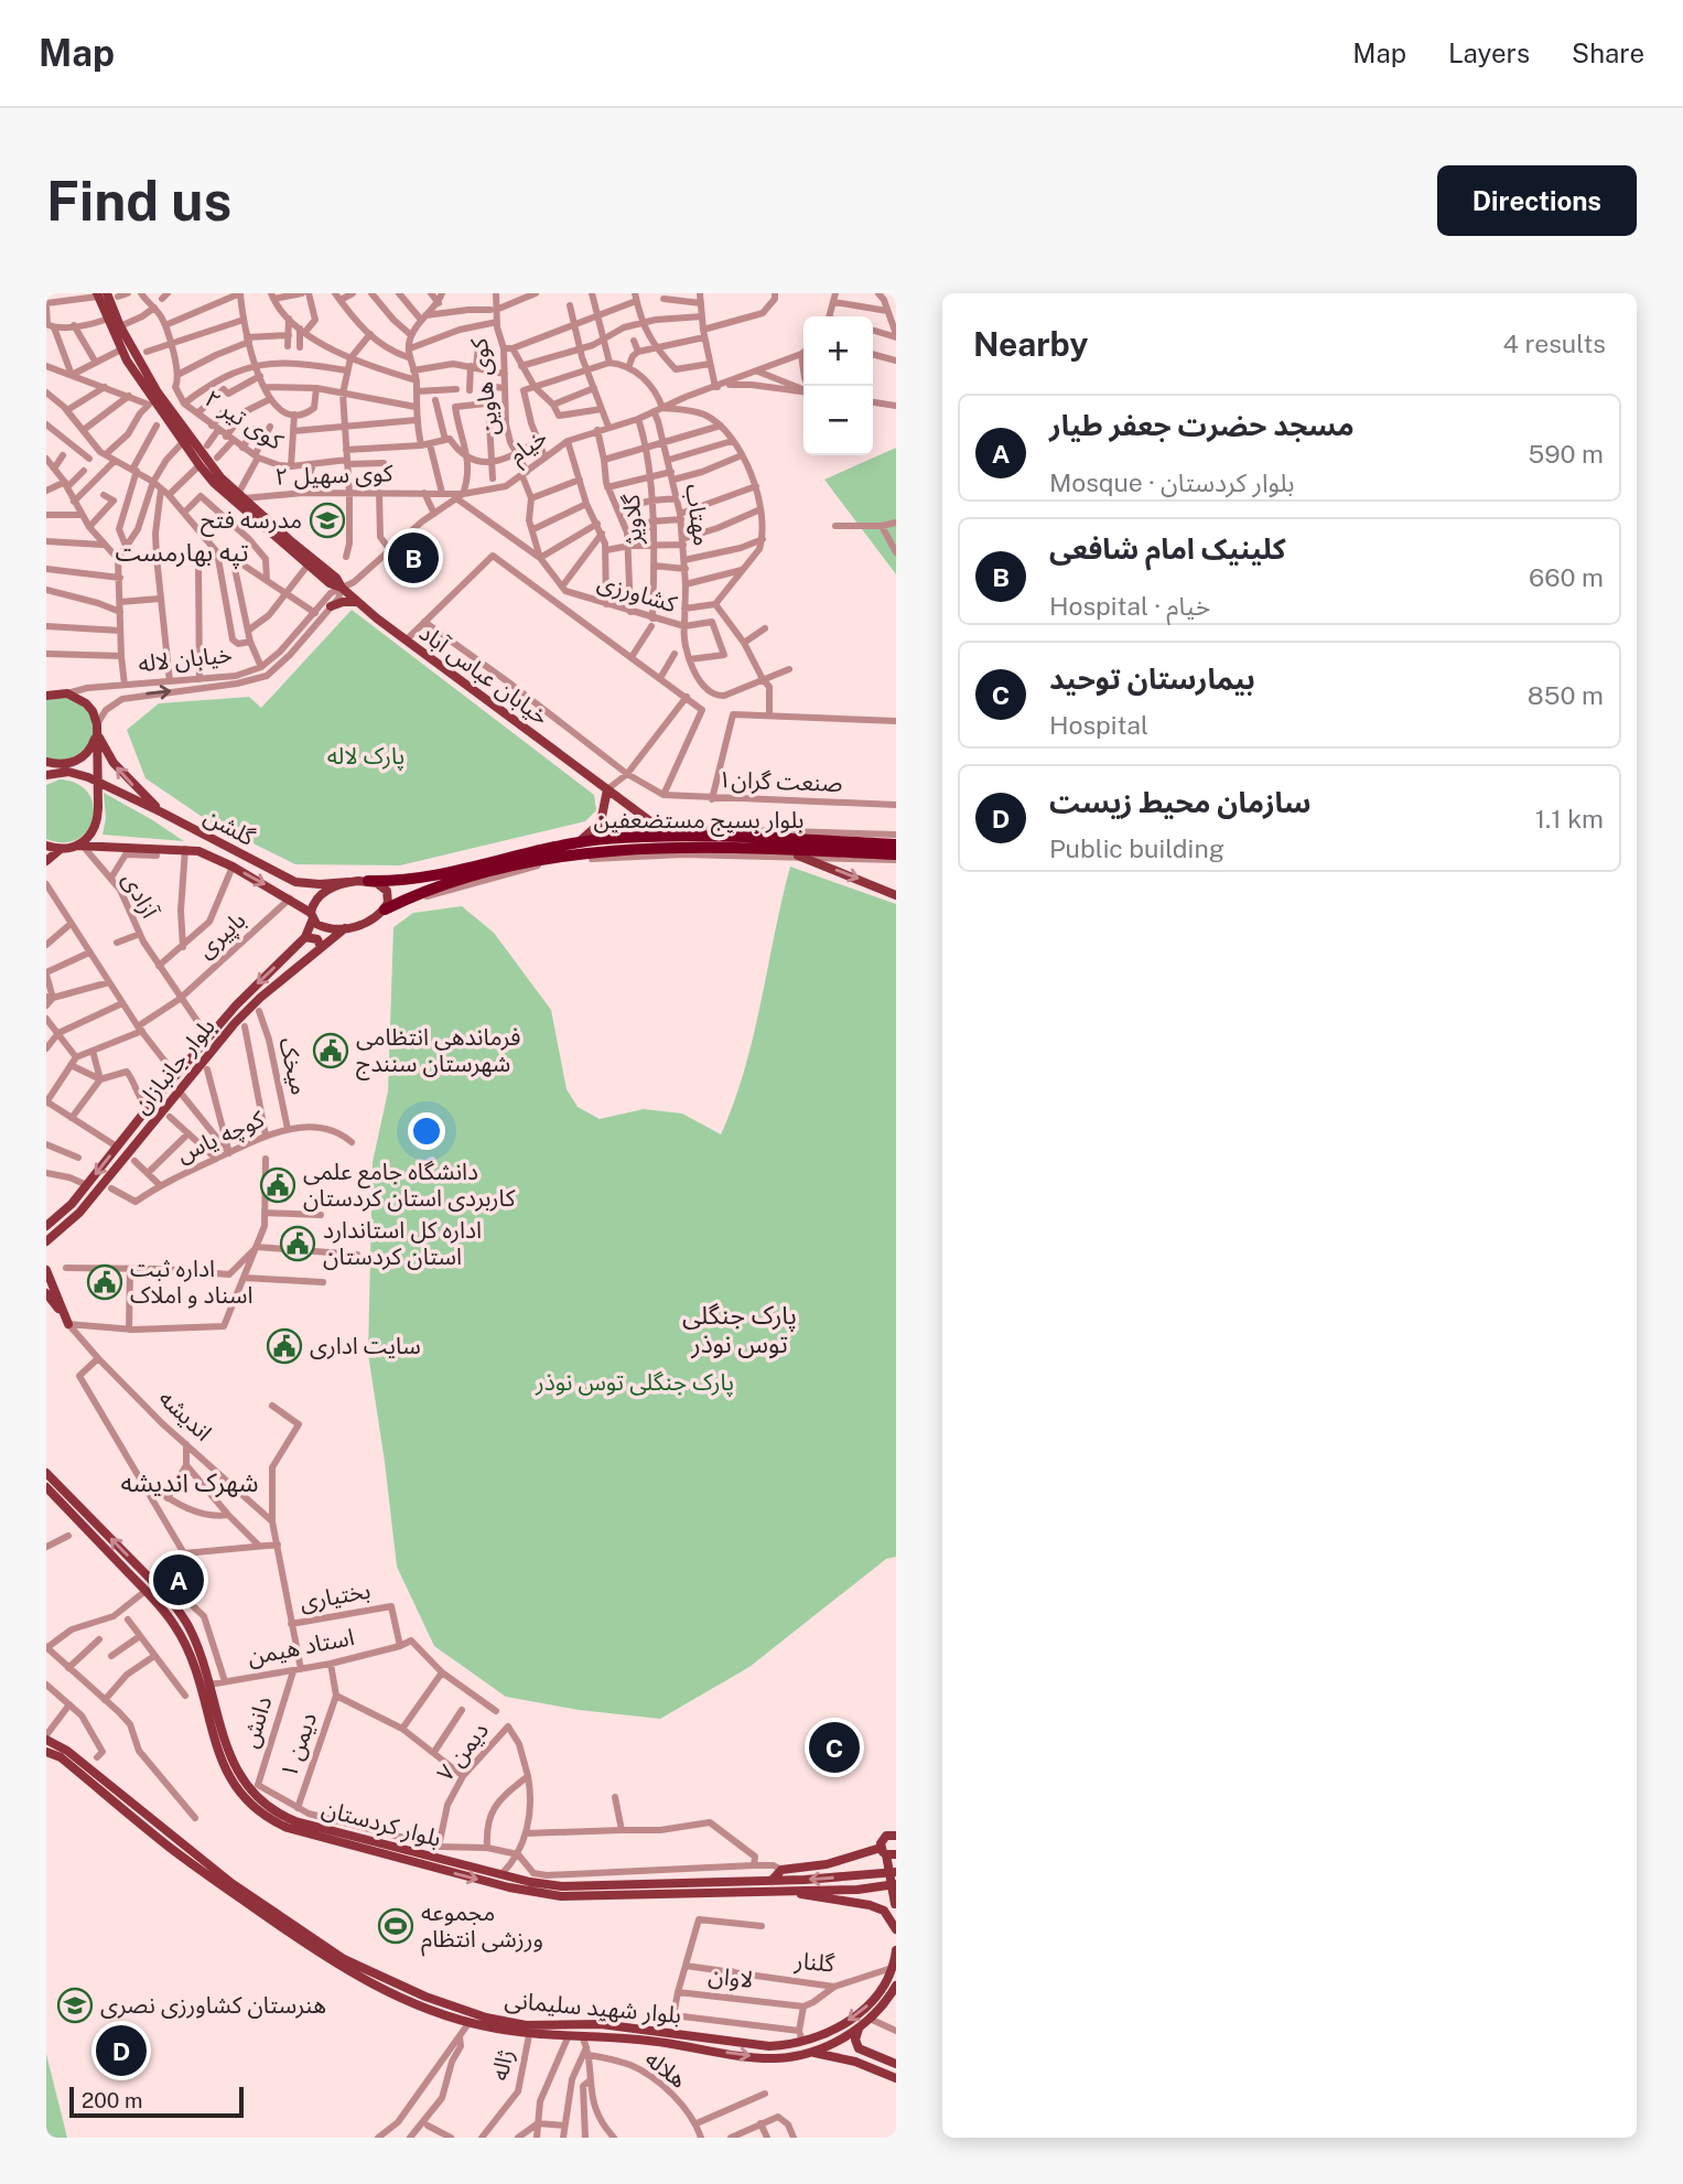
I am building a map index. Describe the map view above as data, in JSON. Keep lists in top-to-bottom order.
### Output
{
  "streets": {
    "highway": ["بلوار بسیج مستضعفین"],
    "main road": [
      "خیابان عباس آباد",
      "گلشن",
      "بلوار جانبازان",
      "اندیشه",
      "بلوار کردستان",
      "بلوار شهید سلیمانی"
    ],
    "street": [
      "کوی هاوین",
      "کوی تیر ۲",
      "خیام",
      "کوی سهیل ۲",
      "مهتاب",
      "گلاویژ",
      "کشاورزی",
      "خیابان لاله",
      "صنعت گران۱",
      "آزادی",
      "باپیری",
      "میخک",
      "کوچه یاس",
      "بختیاری",
      "استاد هیمن",
      "دانش",
      "دیمن ۱",
      "دیمن ۷",
      "گلنار",
      "لاوان",
      "ژاله",
      "هلاله"
    ]
  },
  "crossings": [
    ["کوی هاوین", "خیام"],
    ["کوی هاوین", "کشاورزی"],
    ["خیام", "کوی سهیل ۲"],
    ["خیام", "مهتاب"],
    ["خیام", "گلاویژ"],
    ["خیام", "کشاورزی"],
    ["خیام", "خیابان لاله"],
    ["خیام", "خیابان عباس آباد"],
    ["کوی سهیل ۲", "کشاورزی"],
    ["مهتاب", "کشاورزی"],
    ["گلاویژ", "کشاورزی"],
    ["خیابان لاله", "خیابان عباس آباد"],
    ["بلوار بسیج مستضعفین", "گلشن"],
    ["بلوار بسیج مستضعفین", "بلوار جانبازان"],
    ["گلشن", "آزادی"],
    ["گلشن", "باپیری"],
    ["گلشن", "بلوار جانبازان"],
    ["آزادی", "باپیری"],
    ["آزادی", "بلوار جانبازان"],
    ["میخک", "کوچه یاس"],
    ["بختیاری", "استاد هیمن"],
    ["استاد هیمن", "دانش"],
    ["استاد هیمن", "بلوار کردستان"],
    ["دانش", "دیمن ۱"],
    ["گلنار", "بلوار شهید سلیمانی"],
    ["بلوار شهید سلیمانی", "ژاله"]
  ],
  "districts": ["تپه بهارمست", "پارک جنگلی توس نوذر", "شهرک اندیشه"],
  "parks": ["پارک لاله", "پارک جنگلی توس نوذر"],
  "places": {
    "school or university": ["مدرسه فتح", "هنرستان کشاورزی نصری"],
    "public building": [
      "فرماندهی انتظامی شهرستان سنندج",
      "دانشگاه جامع علمی کاربردی استان کردستان",
      "اداره کل استاندارد استان کردستان",
      "اداره ثبت اسناد و املاک",
      "سایت اداری"
    ],
    "sports": ["مجموعه ورزشی انتظام"]
  },
  "scale_bar": "200 m",
  "page": {
    "header": "Map",
    "nav": ["Map", "Layers", "Share"],
    "buttons": "Directions",
    "title": "Find us",
    "heading": ["Nearby", "4 results"],
    "map_buttons": ["+", "−"],
    "list": [
      {
        "mark": "A",
        "name": "مسجد حضرت جعفر طیار",
        "note": "Mosque · بلوار کردستان",
        "value": "590 m"
      },
      {
        "mark": "B",
        "name": "کلینیک امام شافعی",
        "note": "Hospital · خیام",
        "value": "660 m"
      },
      {
        "mark": "C",
        "name": "بیمارستان توحید",
        "note": "Hospital",
        "value": "850 m"
      },
      {
        "mark": "D",
        "name": "سازمان محیط زیست",
        "note": "Public building",
        "value": "1.1 km"
      }
    ],
    "pins": [
      "B",
      "A",
      "C",
      "D"
    ],
    "scale": "200 m"
  }
}
